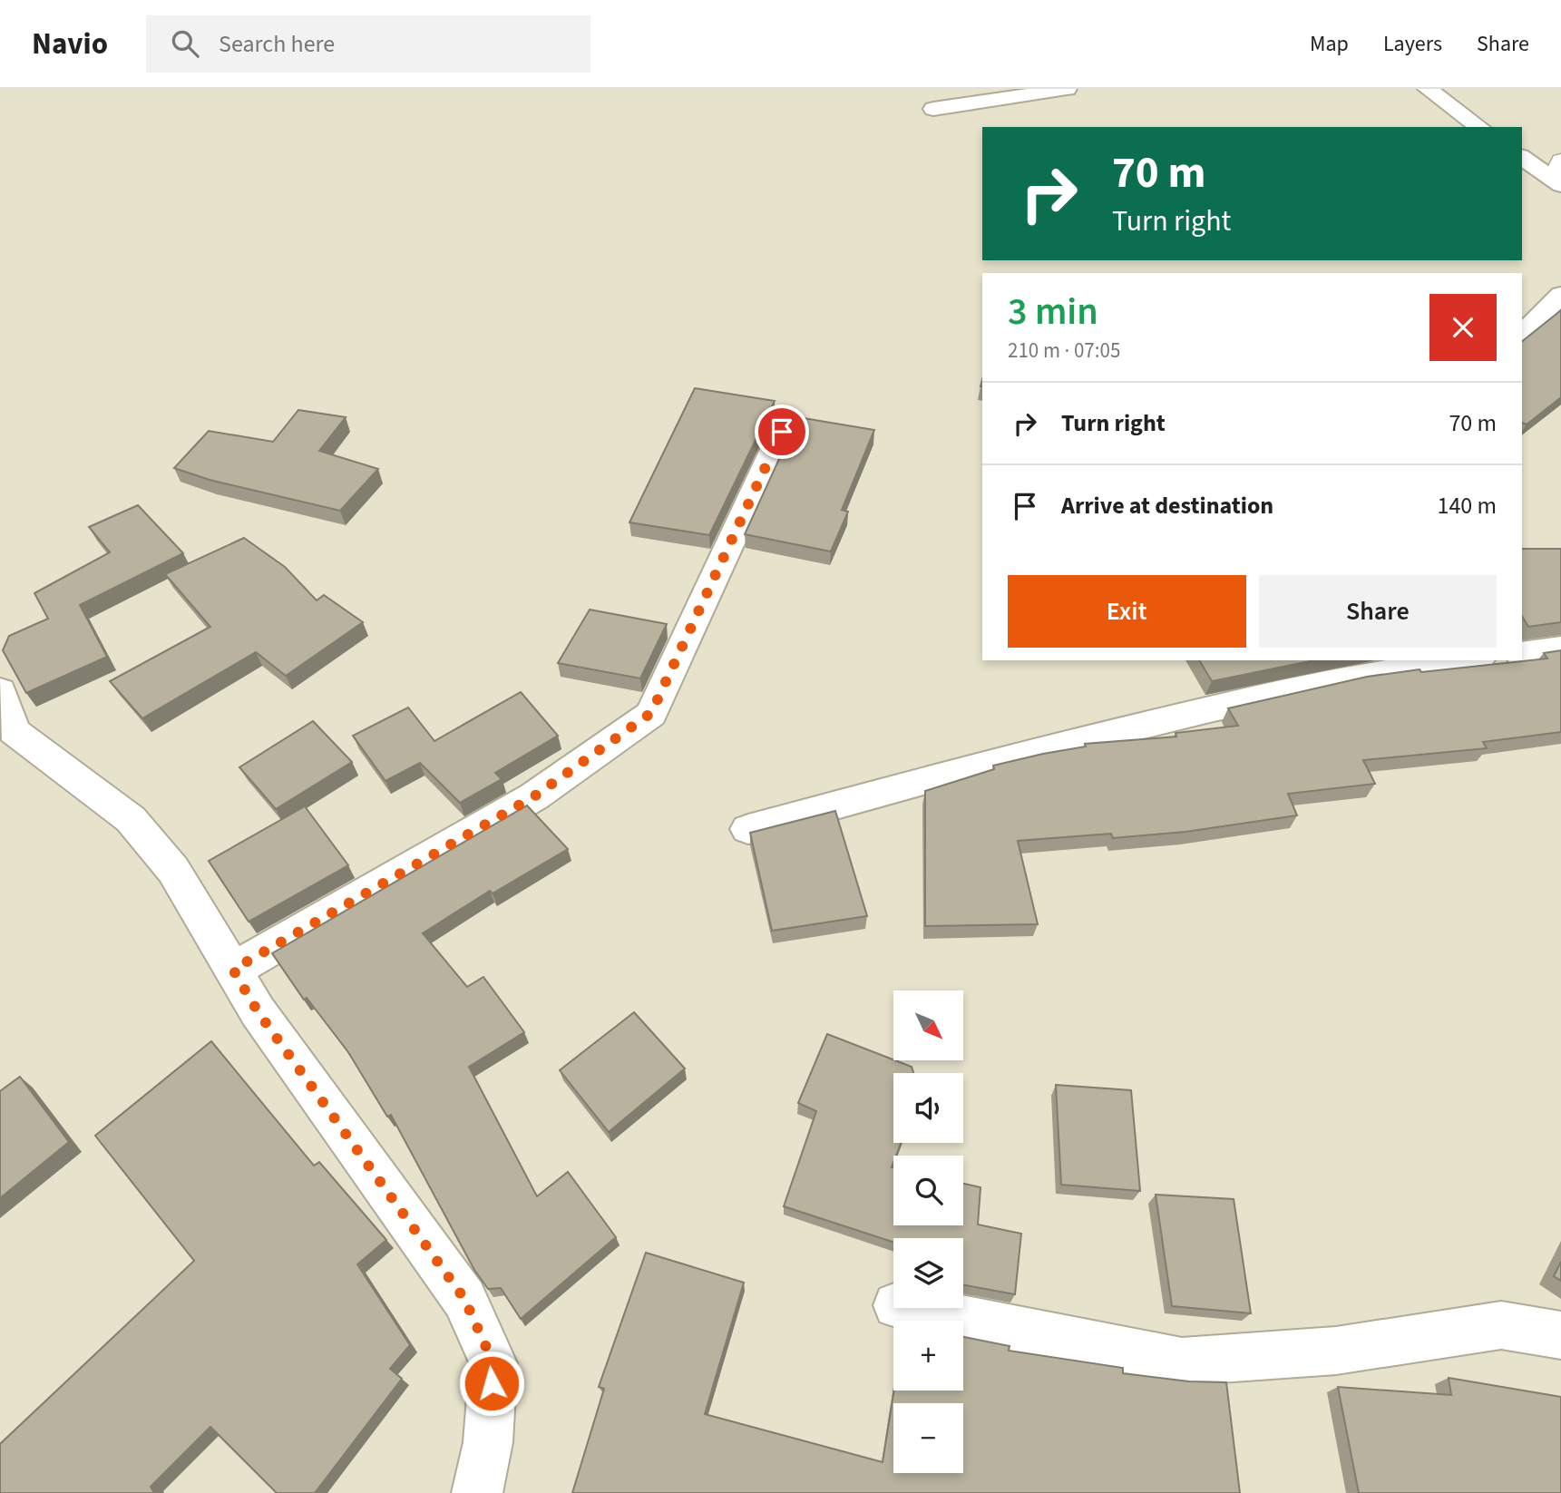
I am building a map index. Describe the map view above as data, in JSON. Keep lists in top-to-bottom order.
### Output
{
  "north": "bottom right",
  "page": {
    "header": "Navio",
    "search": "Search here",
    "nav": ["Map", "Layers", "Share"],
    "turn": ["70 m", "Turn right"],
    "heading": ["3 min", "210 m · 07:05"],
    "list": [
      {
        "name": "Turn right",
        "value": "70 m"
      },
      {
        "name": "Arrive at destination",
        "value": "140 m"
      }
    ],
    "buttons": ["Exit", "Share"],
    "map_buttons": ["+", "−"]
  }
}
